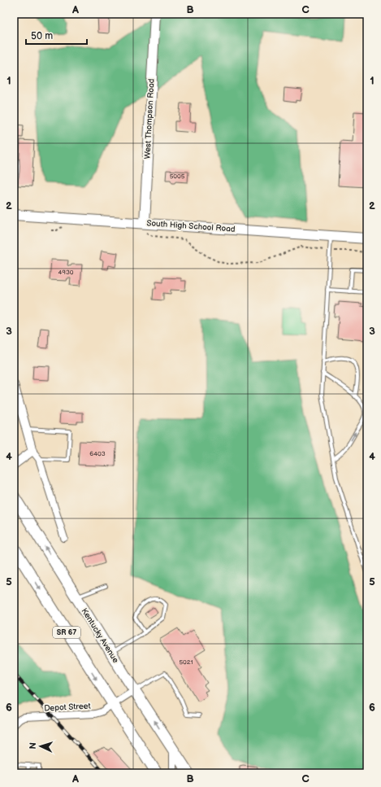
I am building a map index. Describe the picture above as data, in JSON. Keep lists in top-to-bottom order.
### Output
{
  "streets": {
    "main road": [
      "West Thompson Road",
      "South High School Road",
      "SR 67",
      "Kentucky Avenue"
    ],
    "street": ["Depot Street"]
  },
  "crossings": [
    ["West Thompson Road", "South High School Road"],
    ["SR 67", "Depot Street"],
    ["Kentucky Avenue", "Depot Street"]
  ],
  "house_numbers": [
    "5005",
    "4930",
    "6403",
    "5021"
  ],
  "scale_bar": "50 m",
  "north": "left",
  "grid": {
    "columns": ["A", "B", "C"],
    "rows": [
      "1",
      "2",
      "3",
      "4",
      "5",
      "6"
    ]
  }
}
